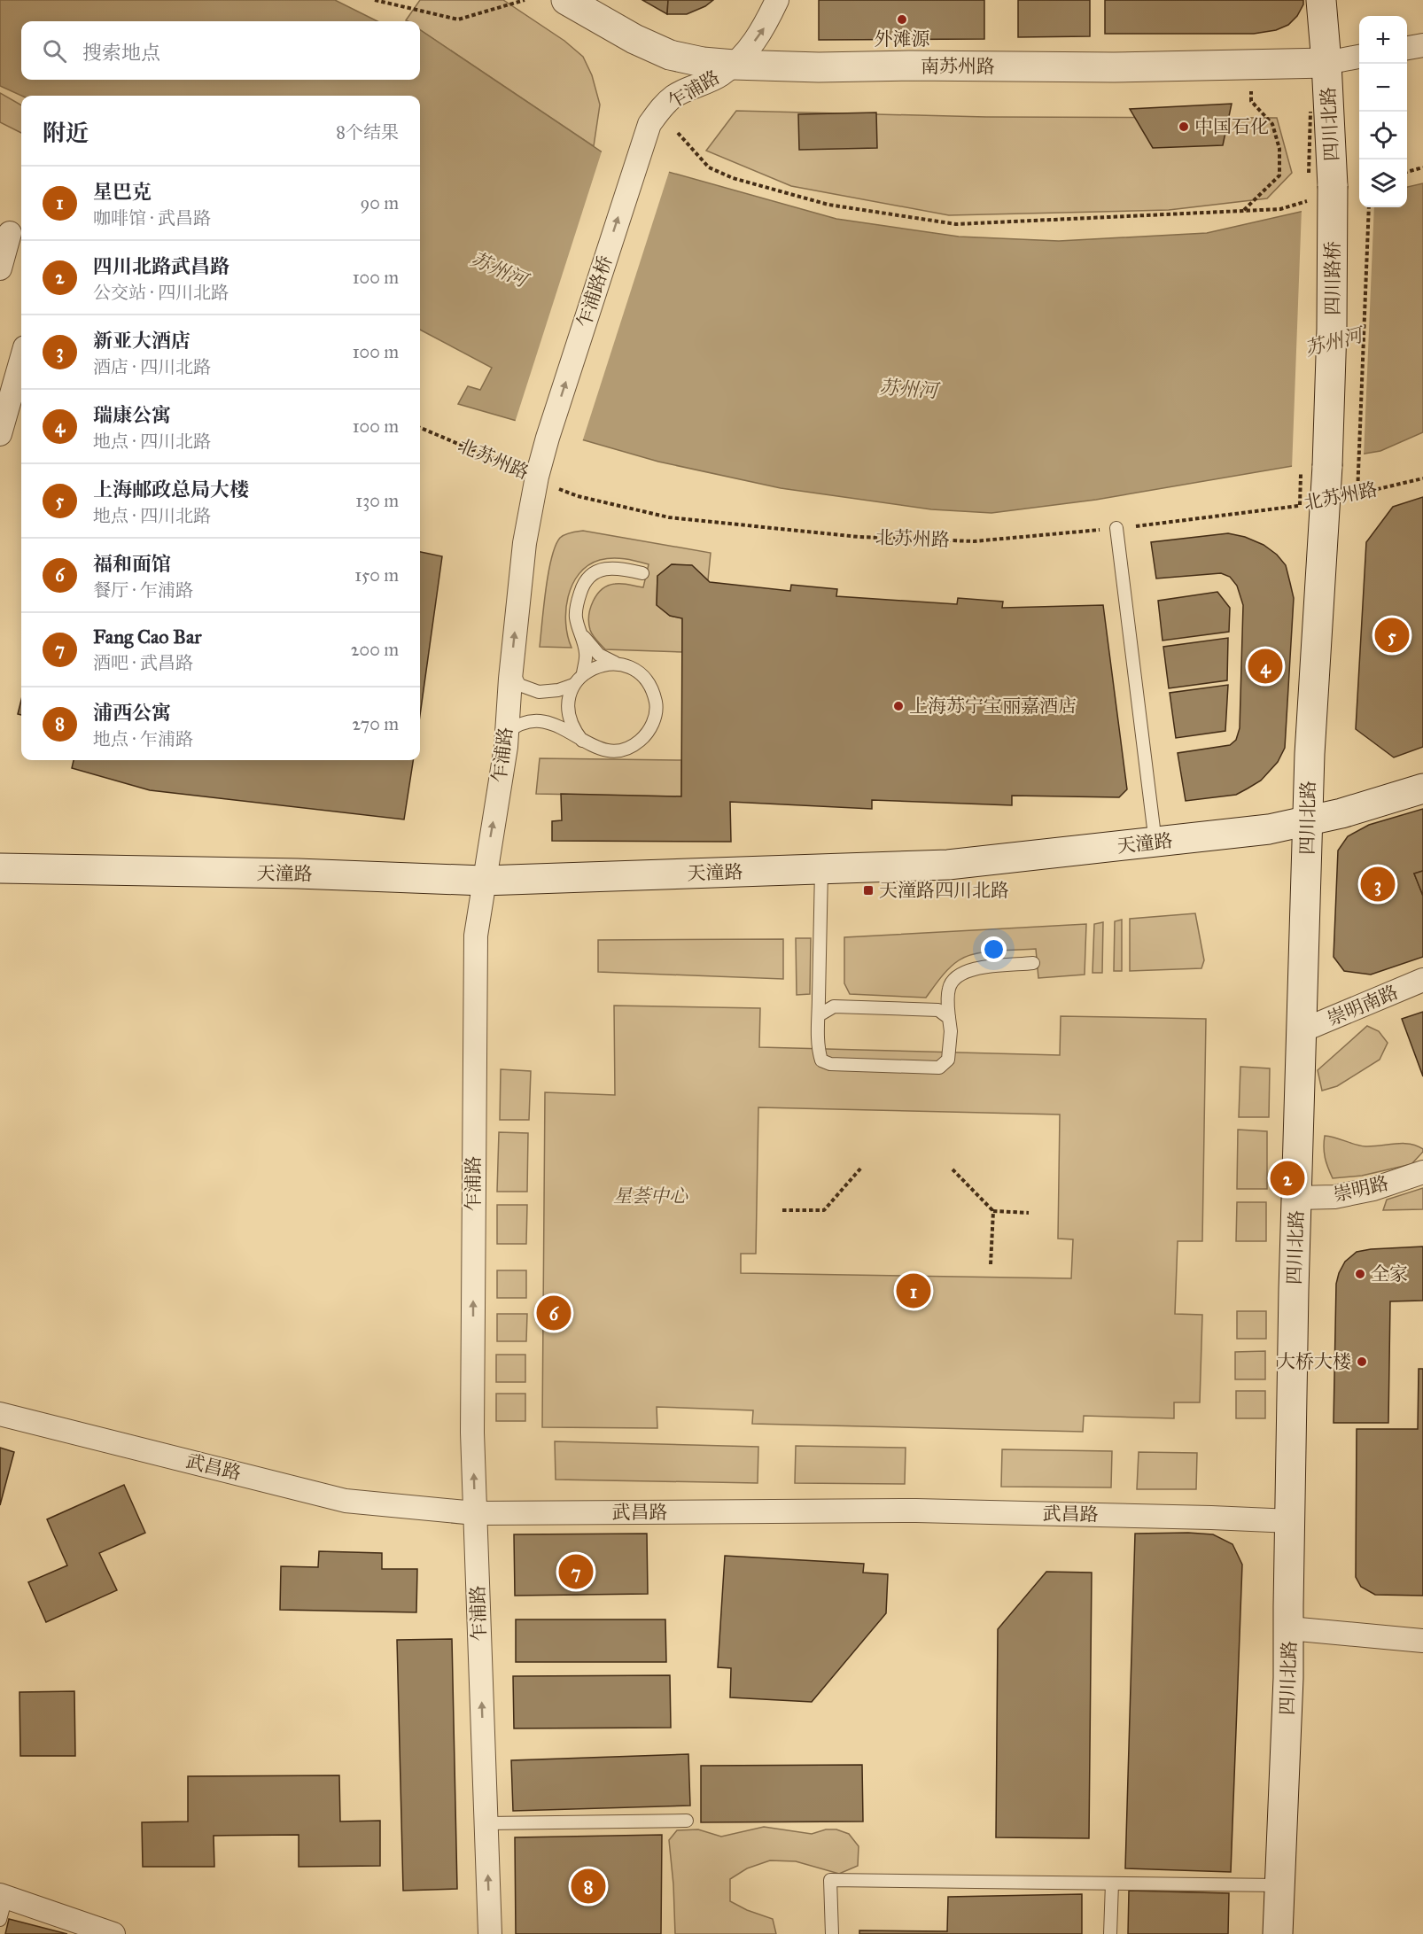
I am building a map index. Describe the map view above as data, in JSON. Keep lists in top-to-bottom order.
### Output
{
  "streets": {
    "main road": [
      "南苏州路",
      "四川北路",
      "四川路桥",
      "天潼路"
    ],
    "street": [
      "乍浦路",
      "乍浦路桥",
      "崇明南路",
      "崇明路",
      "武昌路"
    ],
    "path": ["北苏州路"]
  },
  "crossings": [
    ["南苏州路", "乍浦路"],
    ["南苏州路", "四川北路"],
    ["乍浦路", "乍浦路桥"],
    ["乍浦路", "北苏州路"],
    ["乍浦路", "天潼路"],
    ["乍浦路", "武昌路"],
    ["四川北路", "四川路桥"],
    ["四川北路", "北苏州路"],
    ["四川北路", "天潼路"],
    ["四川北路", "崇明南路"],
    ["四川北路", "崇明路"],
    ["四川北路", "武昌路"]
  ],
  "one_way": ["乍浦路", "乍浦路桥"],
  "water": ["苏州河"],
  "parks": ["星荟中心"],
  "places": {
    "other": [
      "外滩源",
      "中国石化",
      "上海苏宁宝丽嘉酒店",
      "全家",
      "大桥大楼"
    ],
    "transit": ["天潼路四川北路"]
  },
  "page": {
    "map_buttons": ["+", "−"],
    "search": "搜索地点",
    "heading": ["附近", "8个结果"],
    "list": [
      {
        "mark": "1",
        "name": "星巴克",
        "note": "咖啡馆 · 武昌路",
        "value": "90 m"
      },
      {
        "mark": "2",
        "name": "四川北路武昌路",
        "note": "公交站 · 四川北路",
        "value": "100 m"
      },
      {
        "mark": "3",
        "name": "新亚大酒店",
        "note": "酒店 · 四川北路",
        "value": "100 m"
      },
      {
        "mark": "4",
        "name": "瑞康公寓",
        "note": "地点 · 四川北路",
        "value": "100 m"
      },
      {
        "mark": "5",
        "name": "上海邮政总局大楼",
        "note": "地点 · 四川北路",
        "value": "130 m"
      },
      {
        "mark": "6",
        "name": "福和面馆",
        "note": "餐厅 · 乍浦路",
        "value": "150 m"
      },
      {
        "mark": "7",
        "name": "Fang Cao Bar",
        "note": "酒吧 · 武昌路",
        "value": "200 m"
      },
      {
        "mark": "8",
        "name": "浦西公寓",
        "note": "地点 · 乍浦路",
        "value": "270 m"
      }
    ],
    "pins": [
      "5",
      "4",
      "3",
      "2",
      "1",
      "6",
      "7",
      "8"
    ]
  }
}
